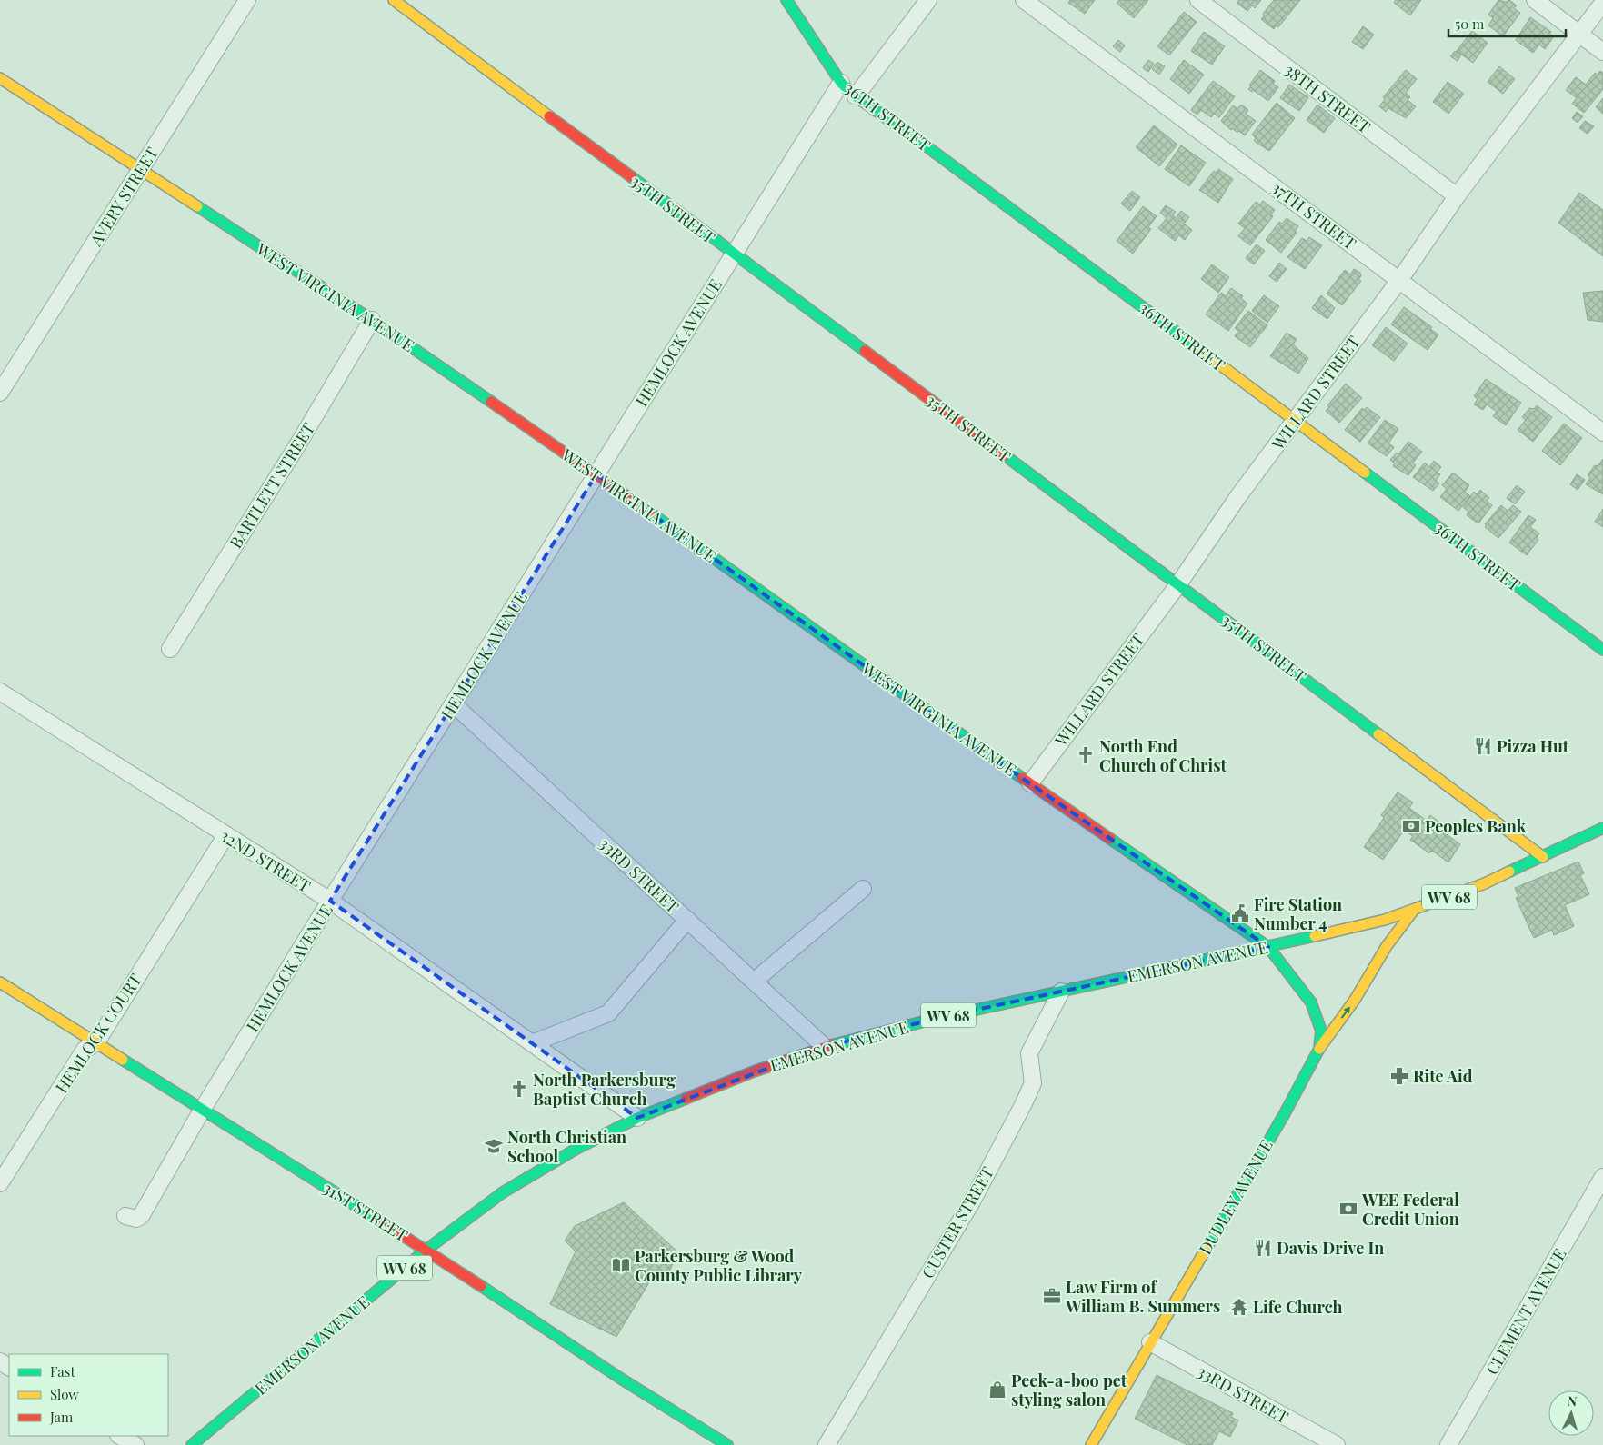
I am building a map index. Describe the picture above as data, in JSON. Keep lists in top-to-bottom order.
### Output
{
  "streets": {
    "street": [
      "38TH STREET",
      "36TH STREET",
      "AVERY STREET",
      "35TH STREET",
      "37TH STREET",
      "WEST VIRGINIA AVENUE",
      "HEMLOCK AVENUE",
      "WILLARD STREET",
      "BARTLETT STREET",
      "32ND STREET",
      "33RD STREET",
      "WV 68",
      "EMERSON AVENUE",
      "HEMLOCK COURT",
      "DUDLEY AVENUE",
      "31ST STREET",
      "CUSTER STREET",
      "CLEMENT AVENUE"
    ]
  },
  "crossings": [
    ["38TH STREET", "WILLARD STREET"],
    ["36TH STREET", "HEMLOCK AVENUE"],
    ["36TH STREET", "WILLARD STREET"],
    ["AVERY STREET", "WEST VIRGINIA AVENUE"],
    ["35TH STREET", "HEMLOCK AVENUE"],
    ["35TH STREET", "WILLARD STREET"],
    ["35TH STREET", "EMERSON AVENUE"],
    ["37TH STREET", "WILLARD STREET"],
    ["WEST VIRGINIA AVENUE", "HEMLOCK AVENUE"],
    ["WEST VIRGINIA AVENUE", "WILLARD STREET"],
    ["WEST VIRGINIA AVENUE", "BARTLETT STREET"],
    ["WEST VIRGINIA AVENUE", "EMERSON AVENUE"],
    ["WEST VIRGINIA AVENUE", "DUDLEY AVENUE"],
    ["HEMLOCK AVENUE", "32ND STREET"],
    ["HEMLOCK AVENUE", "33RD STREET"],
    ["HEMLOCK AVENUE", "31ST STREET"],
    ["32ND STREET", "EMERSON AVENUE"],
    ["32ND STREET", "HEMLOCK COURT"],
    ["33RD STREET", "EMERSON AVENUE"],
    ["33RD STREET", "DUDLEY AVENUE"],
    ["EMERSON AVENUE", "DUDLEY AVENUE"],
    ["EMERSON AVENUE", "31ST STREET"],
    ["EMERSON AVENUE", "CUSTER STREET"],
    ["HEMLOCK COURT", "31ST STREET"]
  ],
  "places": {
    "restaurant": ["Pizza Hut", "Davis Drive In"],
    "church": ["North End Church of Christ", "North Parkersburg Baptist Church"],
    "bank": ["Peoples Bank", "WEE Federal Credit Union"],
    "public building": ["Fire Station Number 4"],
    "pharmacy": ["Rite Aid"],
    "school or university": ["North Christian School"],
    "library": ["Parkersburg & Wood County Public Library"],
    "office": ["Law Firm of William B. Summers"],
    "temple": ["Life Church"],
    "shop": ["Peek-a-boo pet styling salon"]
  },
  "legend": ["Fast", "Slow", "Jam"],
  "scale_bar": "50 m",
  "north": "top"
}
